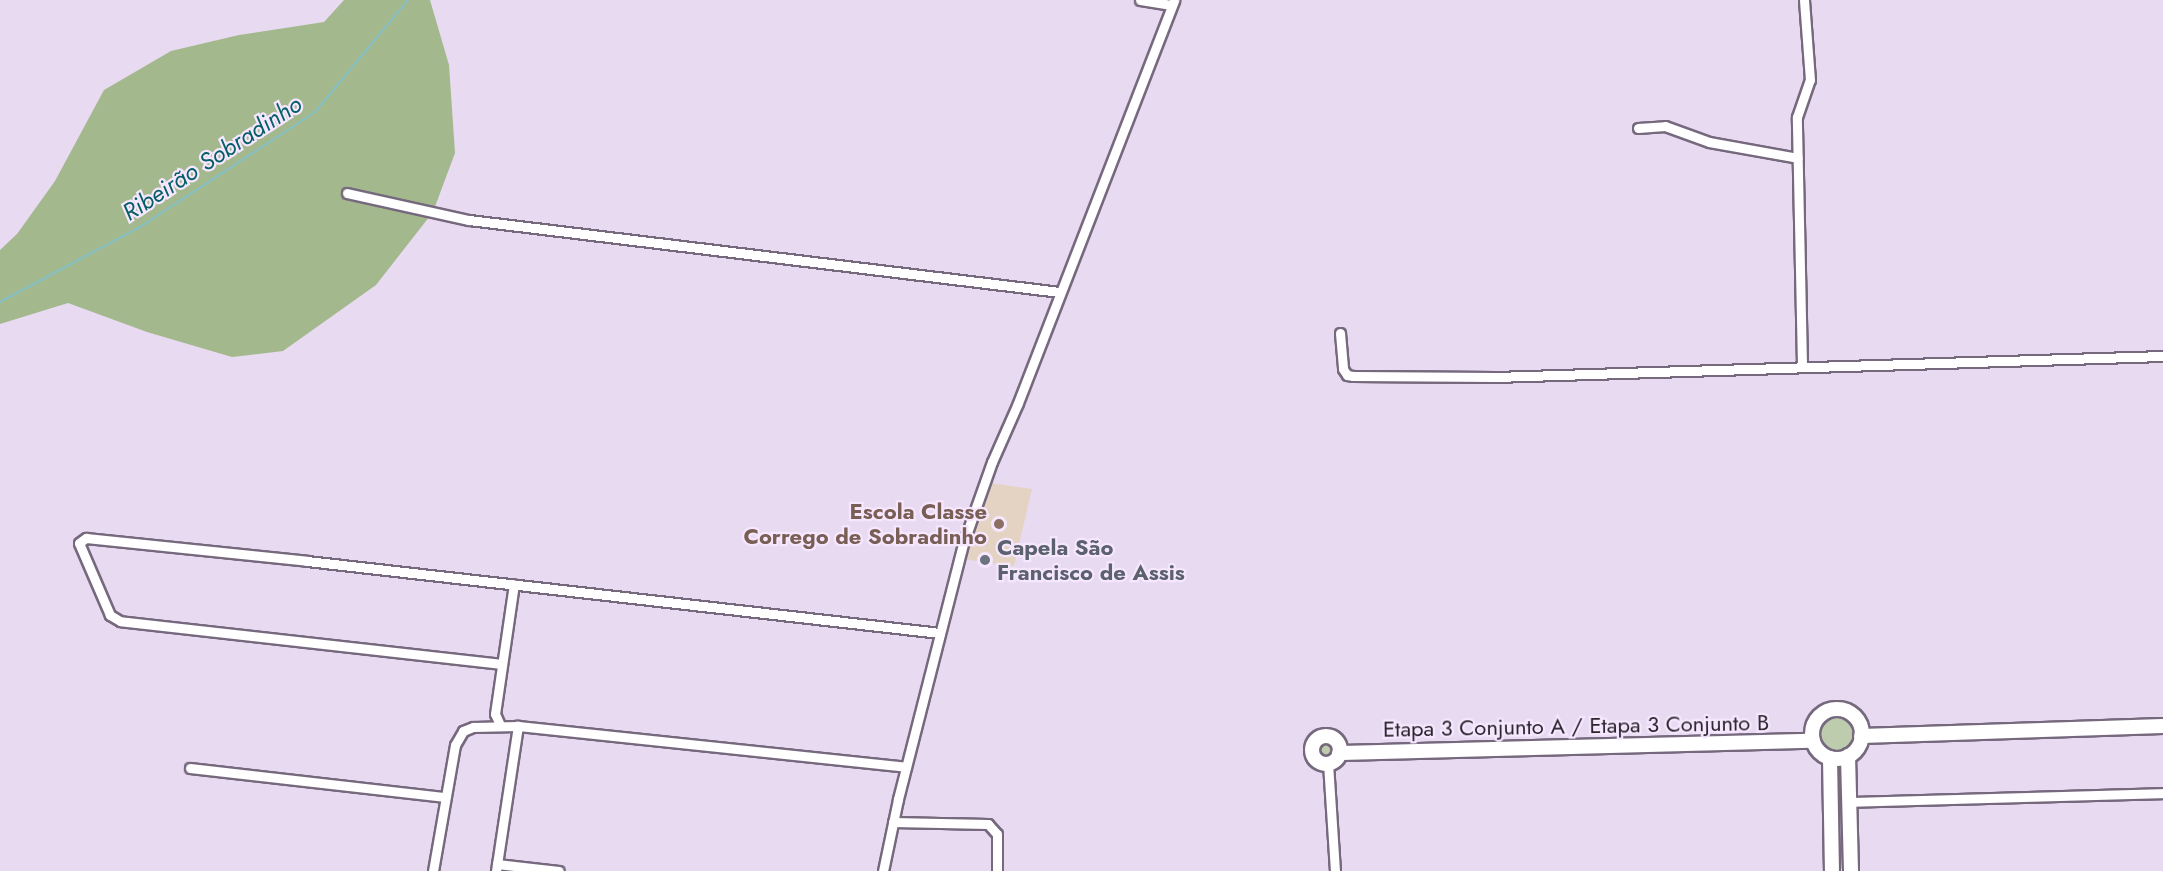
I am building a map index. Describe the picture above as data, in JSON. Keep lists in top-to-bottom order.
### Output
{
  "streets": {
    "street": ["Etapa 3 Conjunto A / Etapa 3 Conjunto B"]
  },
  "water": ["Ribeirão Sobradinho"],
  "places": ["Escola Classe Corrego de Sobradinho", "Capela São Francisco de Assis"]
}
